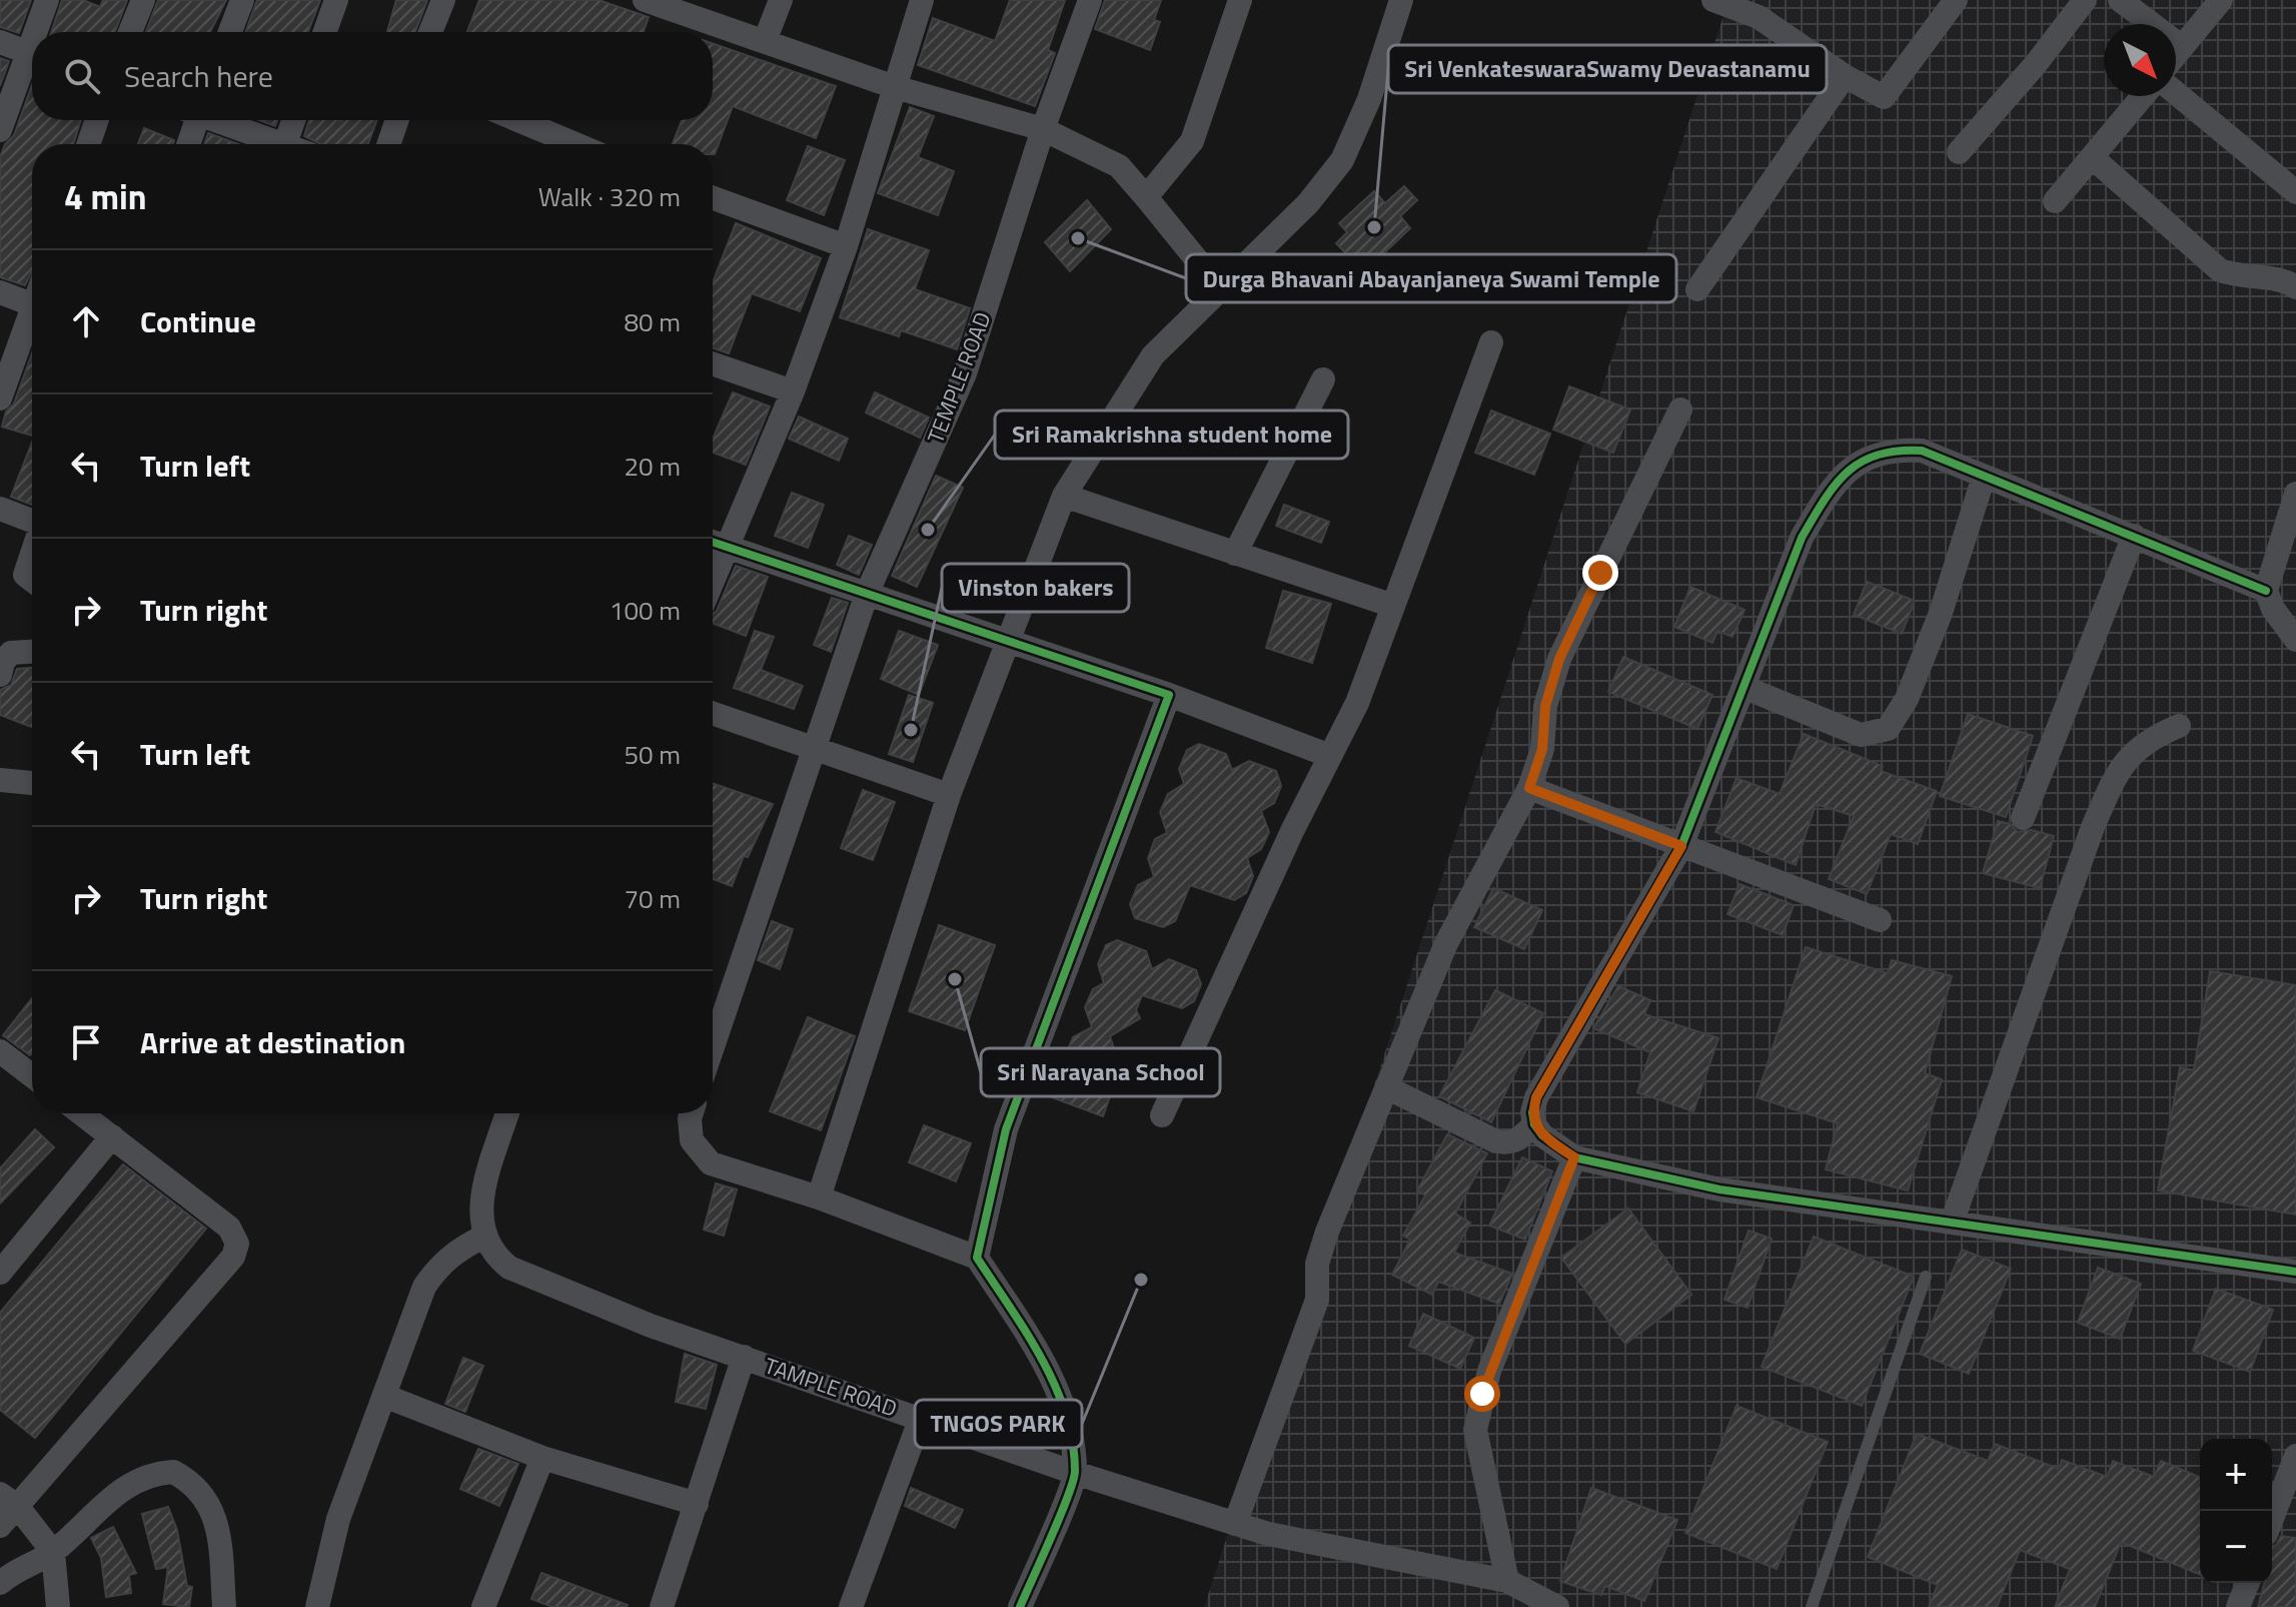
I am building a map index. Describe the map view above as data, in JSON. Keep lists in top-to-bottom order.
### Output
{
  "streets": {
    "street": ["TEMPLE ROAD", "TAMPLE ROAD"]
  },
  "places": [
    "Sri VenkateswaraSwamy Devastanamu",
    "Durga Bhavani Abayanjaneya Swami Temple",
    "Sri Ramakrishna student home",
    "Vinston bakers",
    "Sri Narayana School",
    "TNGOS PARK"
  ],
  "north": "bottom right",
  "page": {
    "search": "Search here",
    "heading": ["4 min", "Walk · 320 m"],
    "list": [
      ["Continue", "80 m"],
      ["Turn left", "20 m"],
      ["Turn right", "100 m"],
      ["Turn left", "50 m"],
      ["Turn right", "70 m"],
      "Arrive at destination"
    ],
    "map_buttons": ["+", "−"]
  }
}
